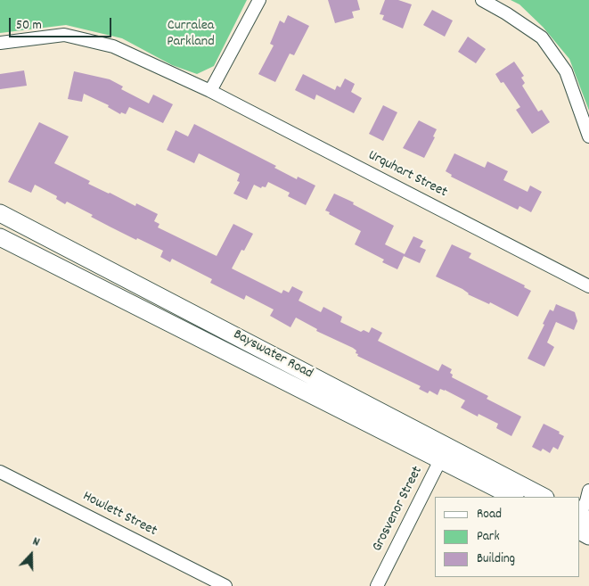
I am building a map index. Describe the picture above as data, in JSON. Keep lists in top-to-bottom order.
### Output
{
  "streets": {
    "main road": ["Bayswater Road"],
    "street": ["Urquhart Street", "Grosvenor Street", "Howlett Street"]
  },
  "crossings": [
    ["Bayswater Road", "Grosvenor Street"]
  ],
  "parks": ["Curralea Parkland"],
  "legend": ["Road", "Park", "Building"],
  "scale_bar": "50 m",
  "north": "top"
}
